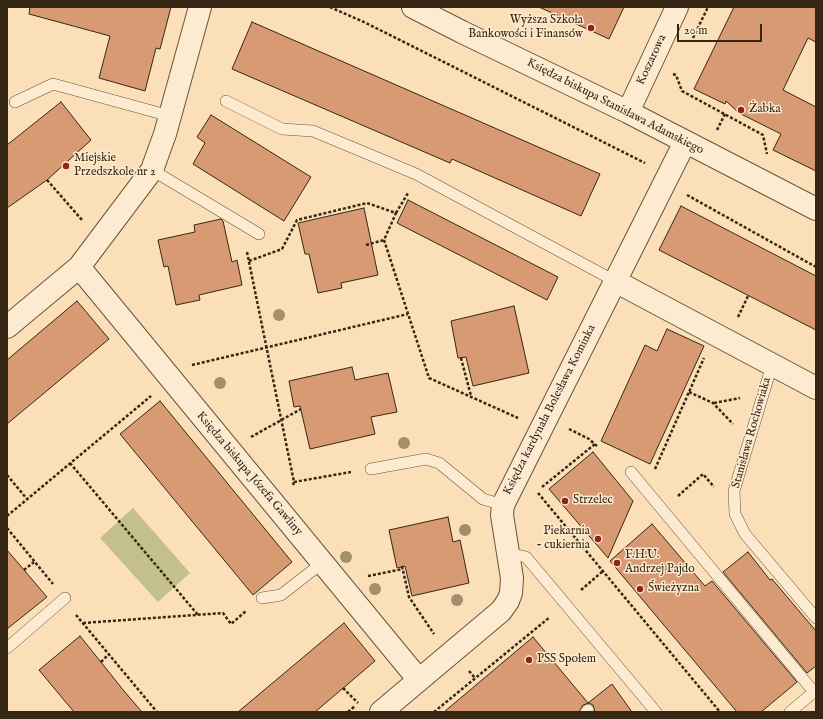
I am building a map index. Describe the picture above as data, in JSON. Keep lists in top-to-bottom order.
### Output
{
  "streets": {
    "street": [
      "Koszarowa",
      "Księdza biskupa Stanisława Adamskiego",
      "Księdza kardynała Bolesława Kominka",
      "Stanisława Rochowiaka",
      "Księdza biskupa Józefa Gawliny"
    ]
  },
  "crossings": [
    ["Koszarowa", "Księdza biskupa Stanisława Adamskiego"],
    ["Księdza biskupa Stanisława Adamskiego", "Księdza kardynała Bolesława Kominka"],
    ["Księdza kardynała Bolesława Kominka", "Stanisława Rochowiaka"],
    ["Księdza kardynała Bolesława Kominka", "Księdza biskupa Józefa Gawliny"]
  ],
  "places": [
    "Wyższa Szkoła Bankowości i Finansów",
    "Żabka",
    "Miejskie Przedszkole nr 2",
    "Strzelec",
    "Piekarnia - cukiernia",
    "F.H.U. Andrzej Pajdo",
    "Świeżyzna",
    "PSS Społem"
  ],
  "scale_bar": "20 m"
}
